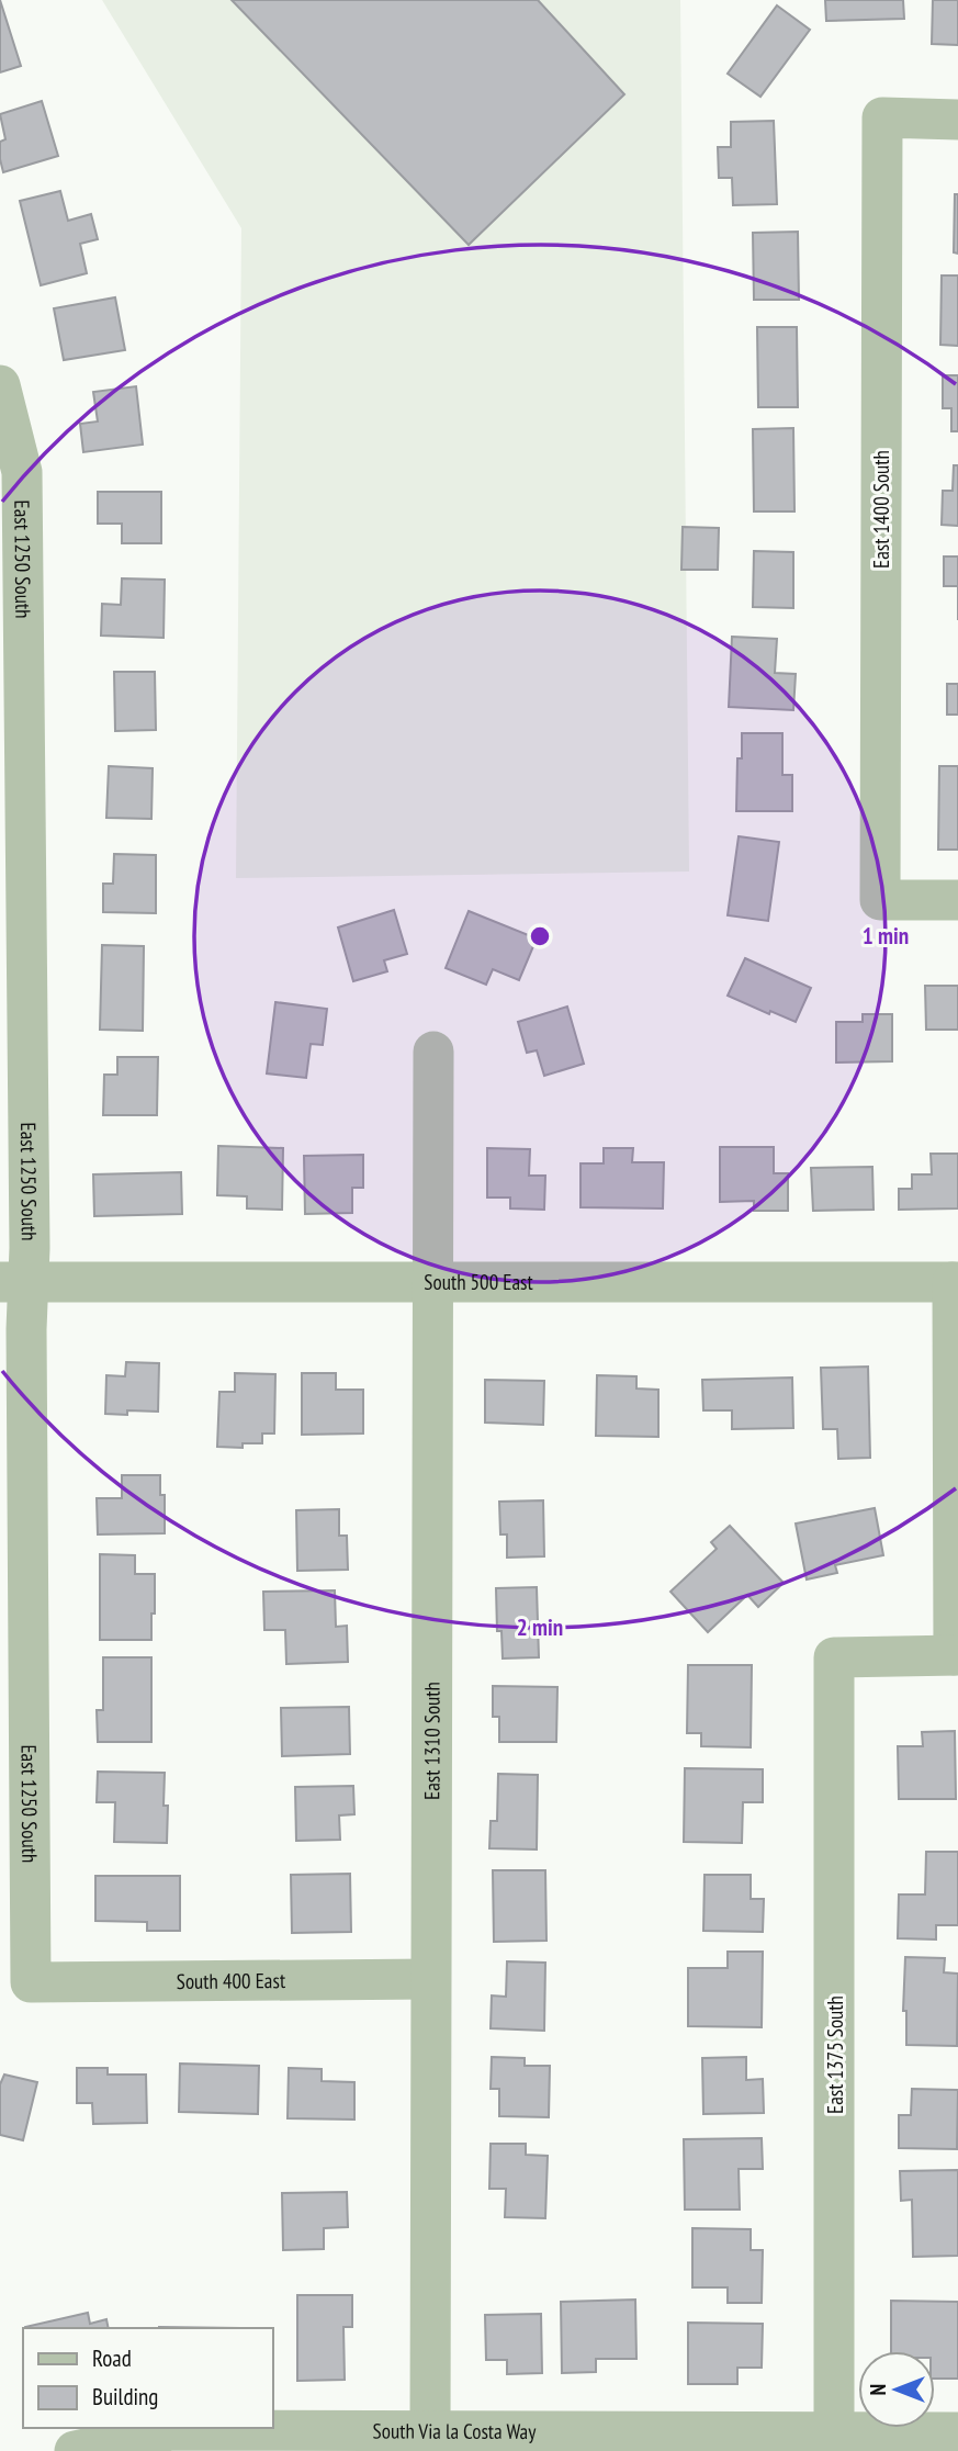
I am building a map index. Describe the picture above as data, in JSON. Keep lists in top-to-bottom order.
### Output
{
  "streets": {
    "street": [
      "East 1400 South",
      "East 1250 South",
      "South 500 East",
      "East 1310 South",
      "South 400 East",
      "East 1375 South",
      "South Via la Costa Way"
    ]
  },
  "crossings": [
    ["East 1250 South", "South 500 East"],
    ["East 1250 South", "South 400 East"],
    ["South 500 East", "East 1310 South"],
    ["East 1310 South", "South 400 East"],
    ["East 1310 South", "South Via la Costa Way"],
    ["East 1375 South", "South Via la Costa Way"]
  ],
  "legend": ["Road", "Building"],
  "north": "left",
  "rings": ["1 min", "2 min"]
}
